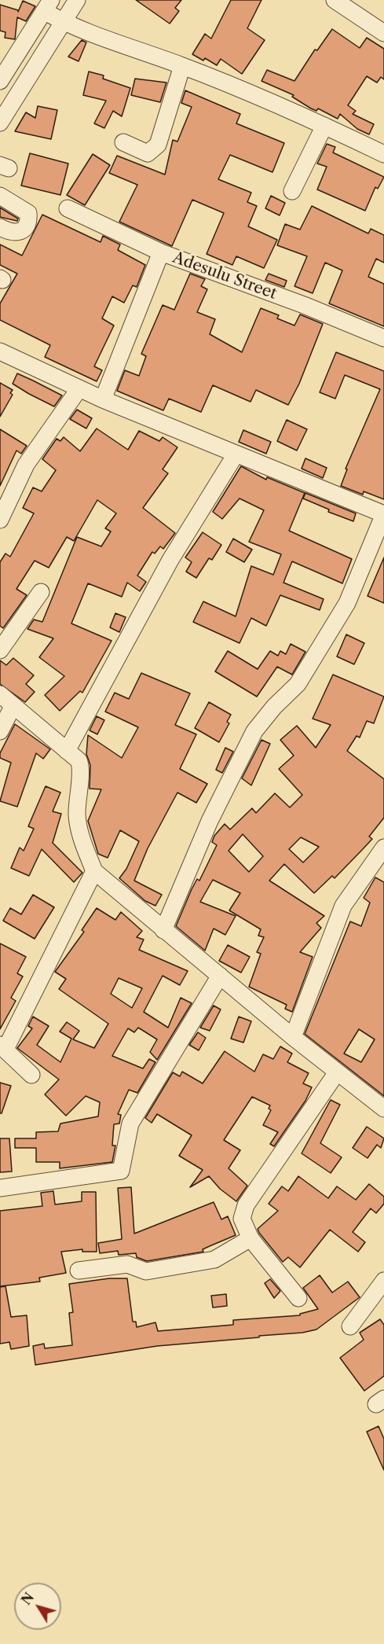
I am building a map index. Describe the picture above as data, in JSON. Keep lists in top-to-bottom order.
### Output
{
  "streets": {
    "street": ["Adesulu Street"]
  },
  "north": "top left"
}
